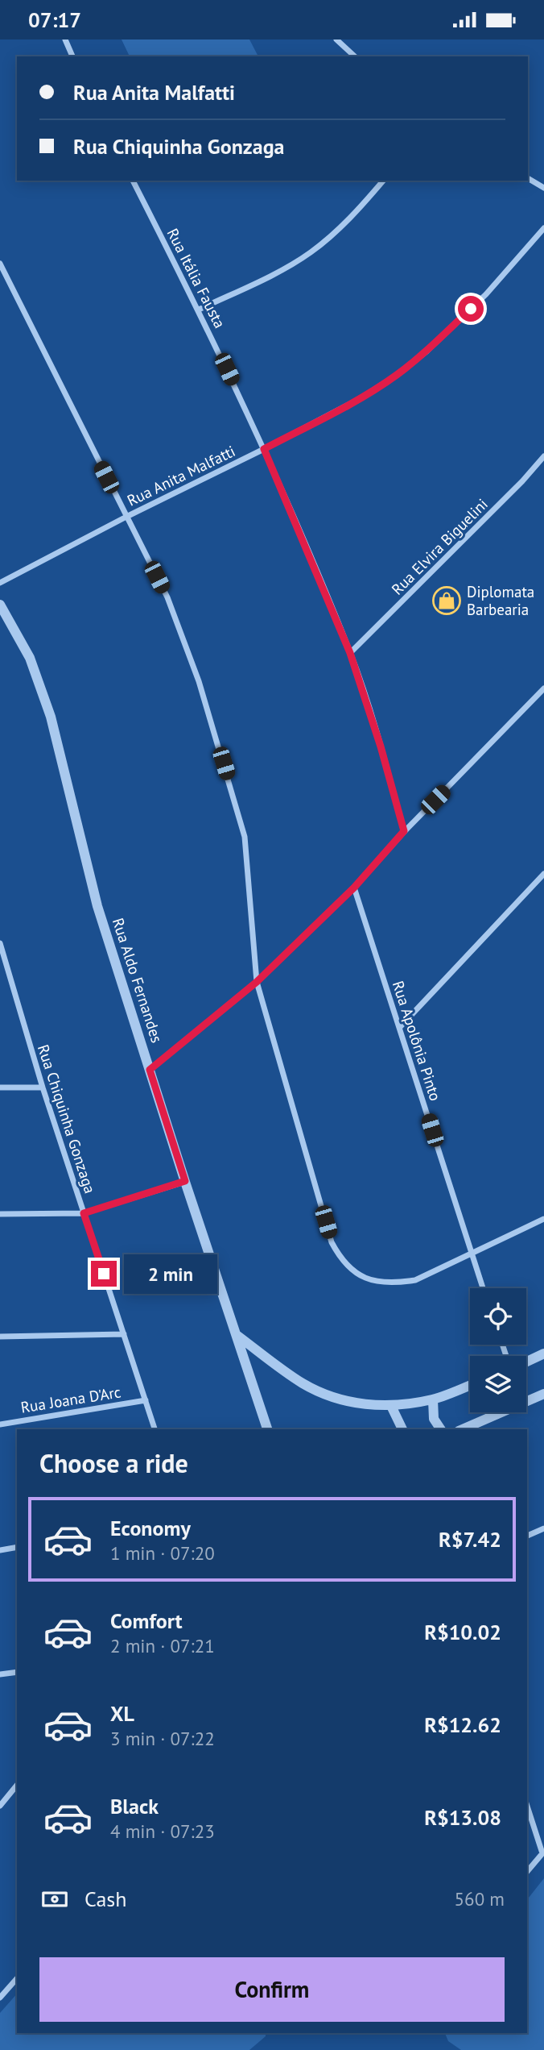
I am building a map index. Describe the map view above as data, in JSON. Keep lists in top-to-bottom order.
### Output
{
  "streets": {
    "street": [
      "Rua Itália Fausta",
      "Rua Anita Malfatti",
      "Rua Elvira Biguelini",
      "Rua Aldo Fernandes",
      "Rua Apolônia Pinto",
      "Rua Chiquinha Gonzaga",
      "Rua Joana D'Arc"
    ]
  },
  "crossings": [
    ["Rua Itália Fausta", "Rua Anita Malfatti"],
    ["Rua Itália Fausta", "Rua Elvira Biguelini"],
    ["Rua Chiquinha Gonzaga", "Rua Joana D'Arc"]
  ],
  "places": {
    "shop": ["Diplomata Barbearia"]
  },
  "page": {
    "status": "07:17",
    "banner": ["Rua Anita Malfatti", "Rua Chiquinha Gonzaga"],
    "bubble": "2 min",
    "heading": "Choose a ride",
    "list": [
      {
        "name": "Economy",
        "note": "1 min · 07:20",
        "value": "R$7.42"
      },
      {
        "name": "Comfort",
        "note": "2 min · 07:21",
        "value": "R$10.02"
      },
      {
        "name": "XL",
        "note": "3 min · 07:22",
        "value": "R$12.62"
      },
      {
        "name": "Black",
        "note": "4 min · 07:23",
        "value": "R$13.08"
      }
    ],
    "pay": ["Cash", "560 m"],
    "buttons": "Confirm"
  }
}
